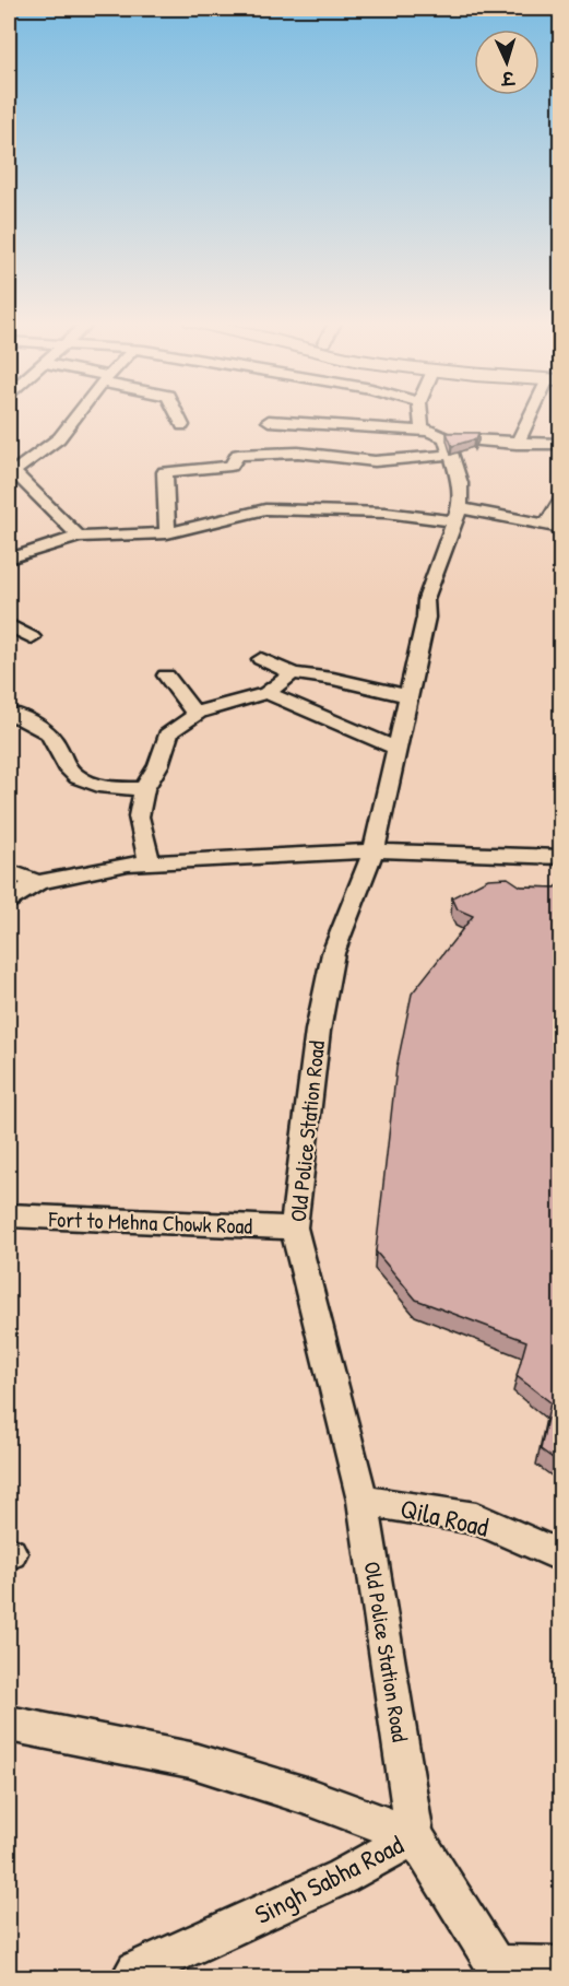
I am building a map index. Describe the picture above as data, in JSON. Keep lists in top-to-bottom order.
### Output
{
  "streets": {
    "street": [
      "Old Police Station Road",
      "Fort to Mehna Chowk Road",
      "Qila Road",
      "Singh Sabha Road"
    ]
  },
  "crossings": [
    ["Old Police Station Road", "Fort to Mehna Chowk Road"],
    ["Old Police Station Road", "Qila Road"],
    ["Old Police Station Road", "Singh Sabha Road"]
  ],
  "north": "bottom"
}
